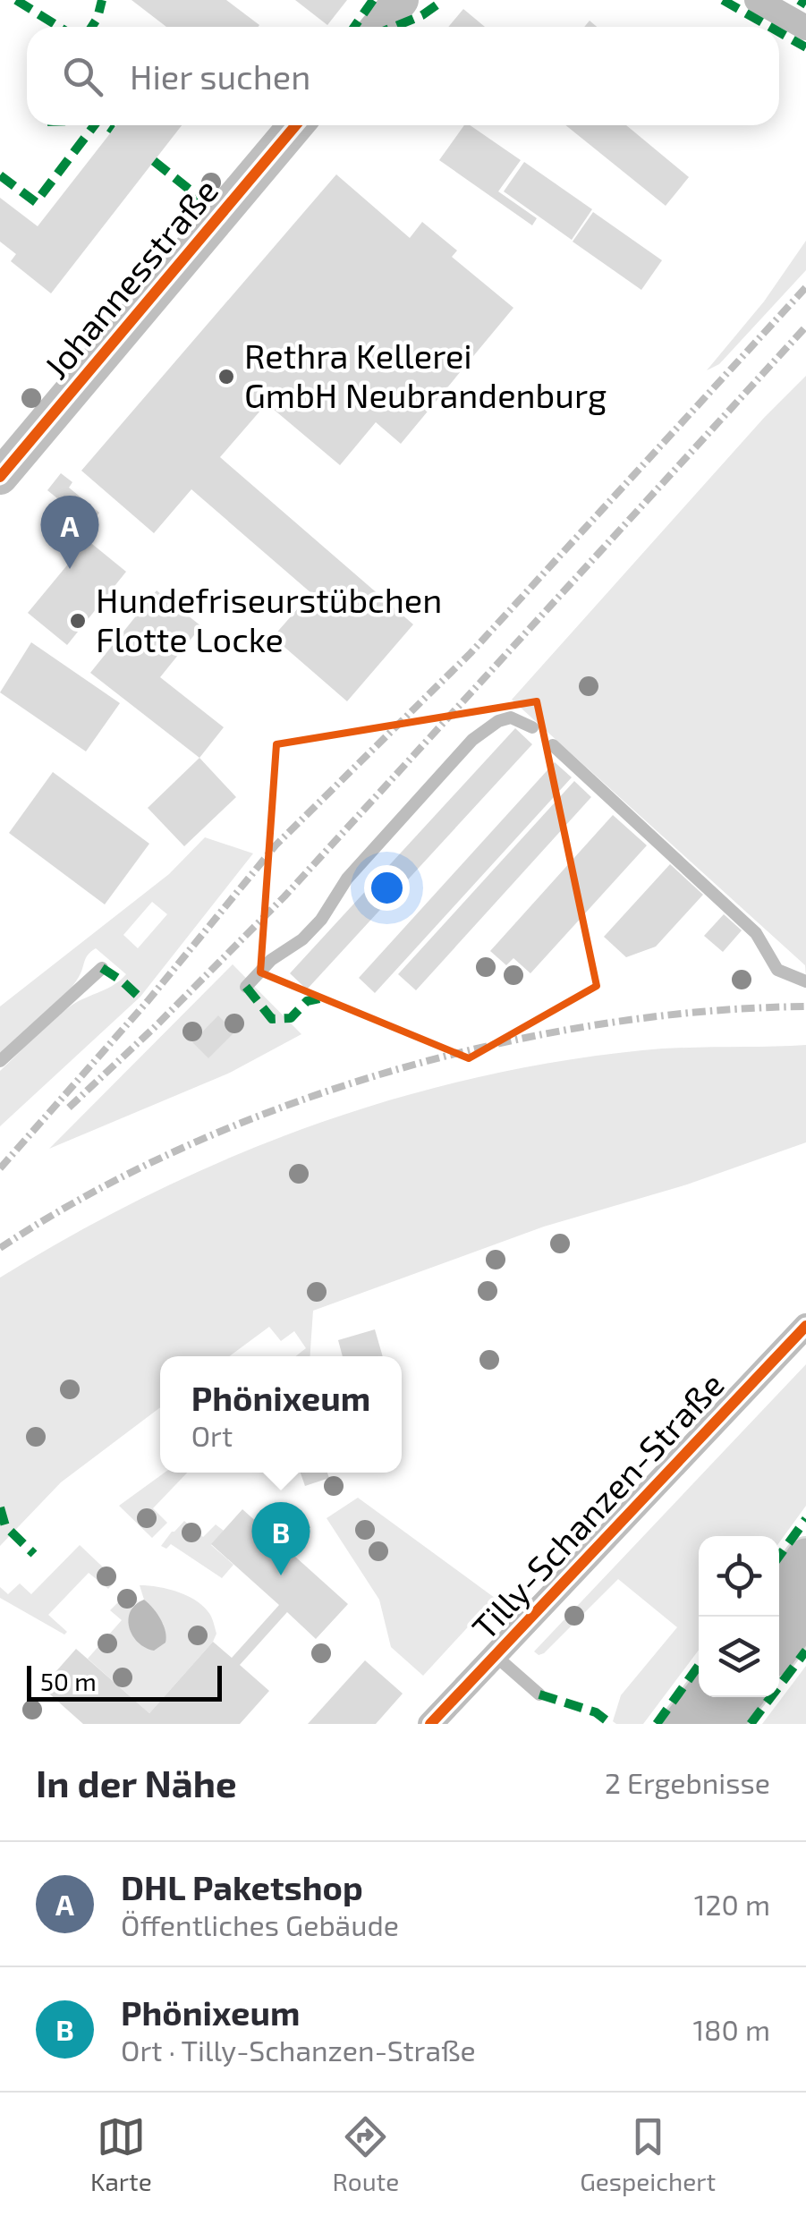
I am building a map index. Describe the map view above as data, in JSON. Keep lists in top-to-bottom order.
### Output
{
  "streets": {
    "main road": ["Johannesstraße"],
    "street": ["Tilly-Schanzen-Straße"]
  },
  "places": ["Rethra Kellerei GmbH Neubrandenburg", "Hundefriseurstübchen Flotte Locke"],
  "scale_bar": "50 m",
  "page": {
    "search": "Hier suchen",
    "pins": ["A", "B"],
    "popup": ["Phönixeum", "Ort"],
    "scale": "50 m",
    "heading": ["In der Nähe", "2 Ergebnisse"],
    "list": [
      {
        "mark": "A",
        "name": "DHL Paketshop",
        "note": "Öffentliches Gebäude",
        "value": "120 m"
      },
      {
        "mark": "B",
        "name": "Phönixeum",
        "note": "Ort · Tilly-Schanzen-Straße",
        "value": "180 m"
      }
    ],
    "nav": ["Karte", "Route", "Gespeichert"]
  }
}
